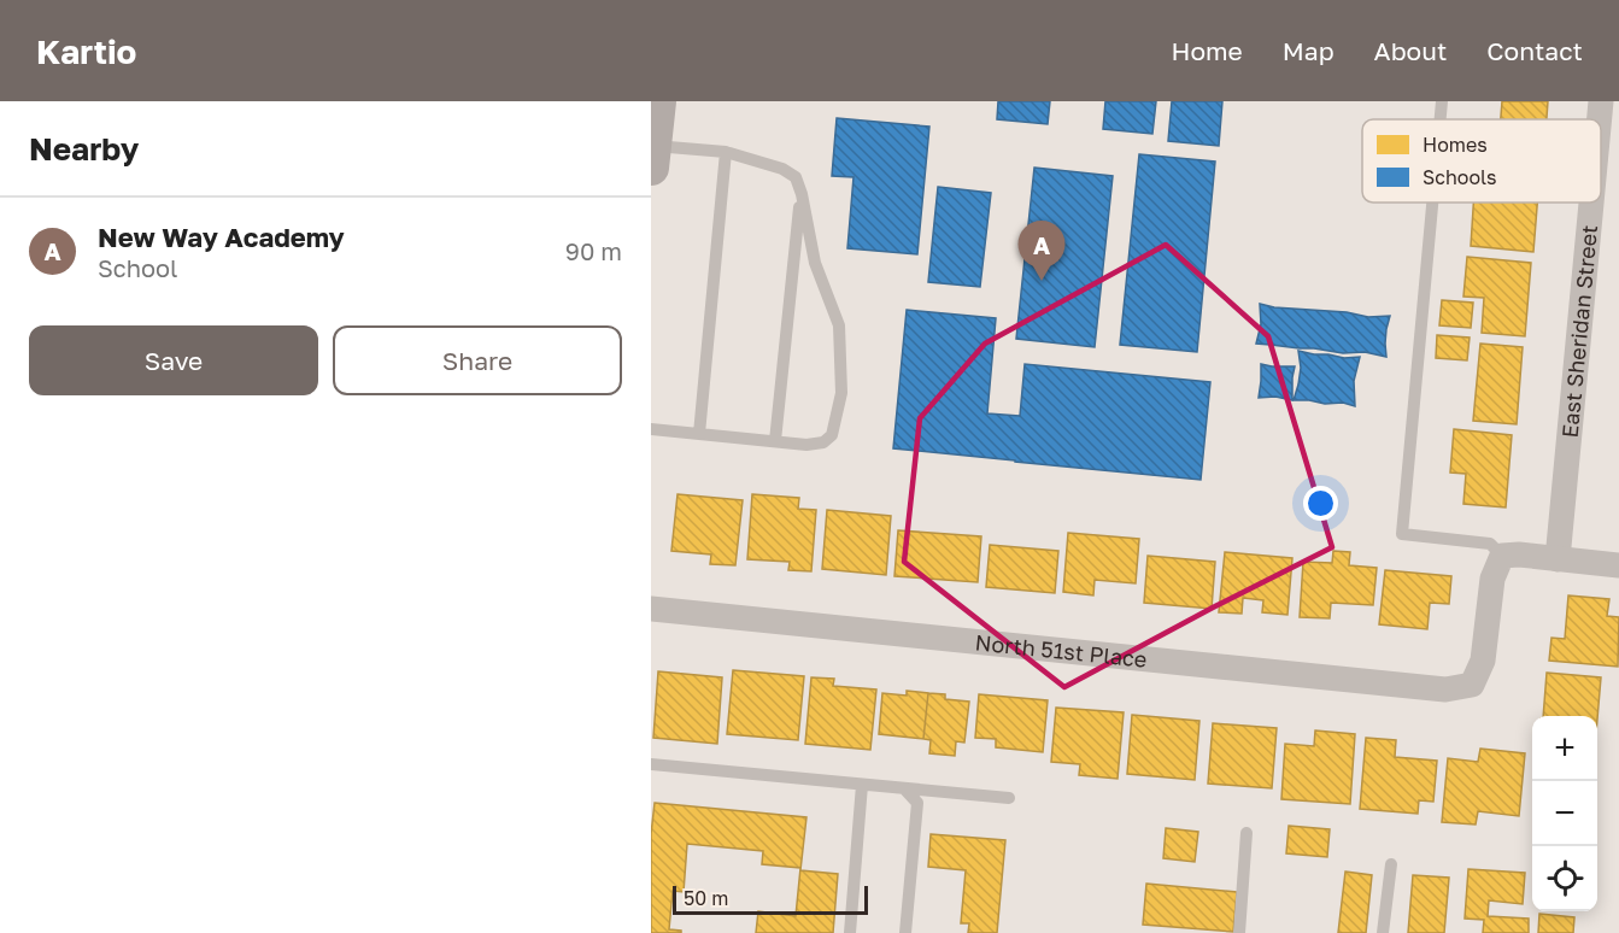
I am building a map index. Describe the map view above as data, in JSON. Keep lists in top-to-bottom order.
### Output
{
  "streets": {
    "street": ["East Sheridan Street", "North 51st Place"]
  },
  "legend": ["Homes", "Schools"],
  "scale_bar": "50 m",
  "page": {
    "header": "Kartio",
    "nav": [
      "Home",
      "Map",
      "About",
      "Contact"
    ],
    "heading": "Nearby",
    "list": [
      {
        "mark": "A",
        "name": "New Way Academy",
        "note": "School",
        "value": "90 m"
      }
    ],
    "pins": "A",
    "buttons": ["Save", "Share"],
    "map_buttons": ["+", "−"],
    "scale": "50 m"
  }
}
